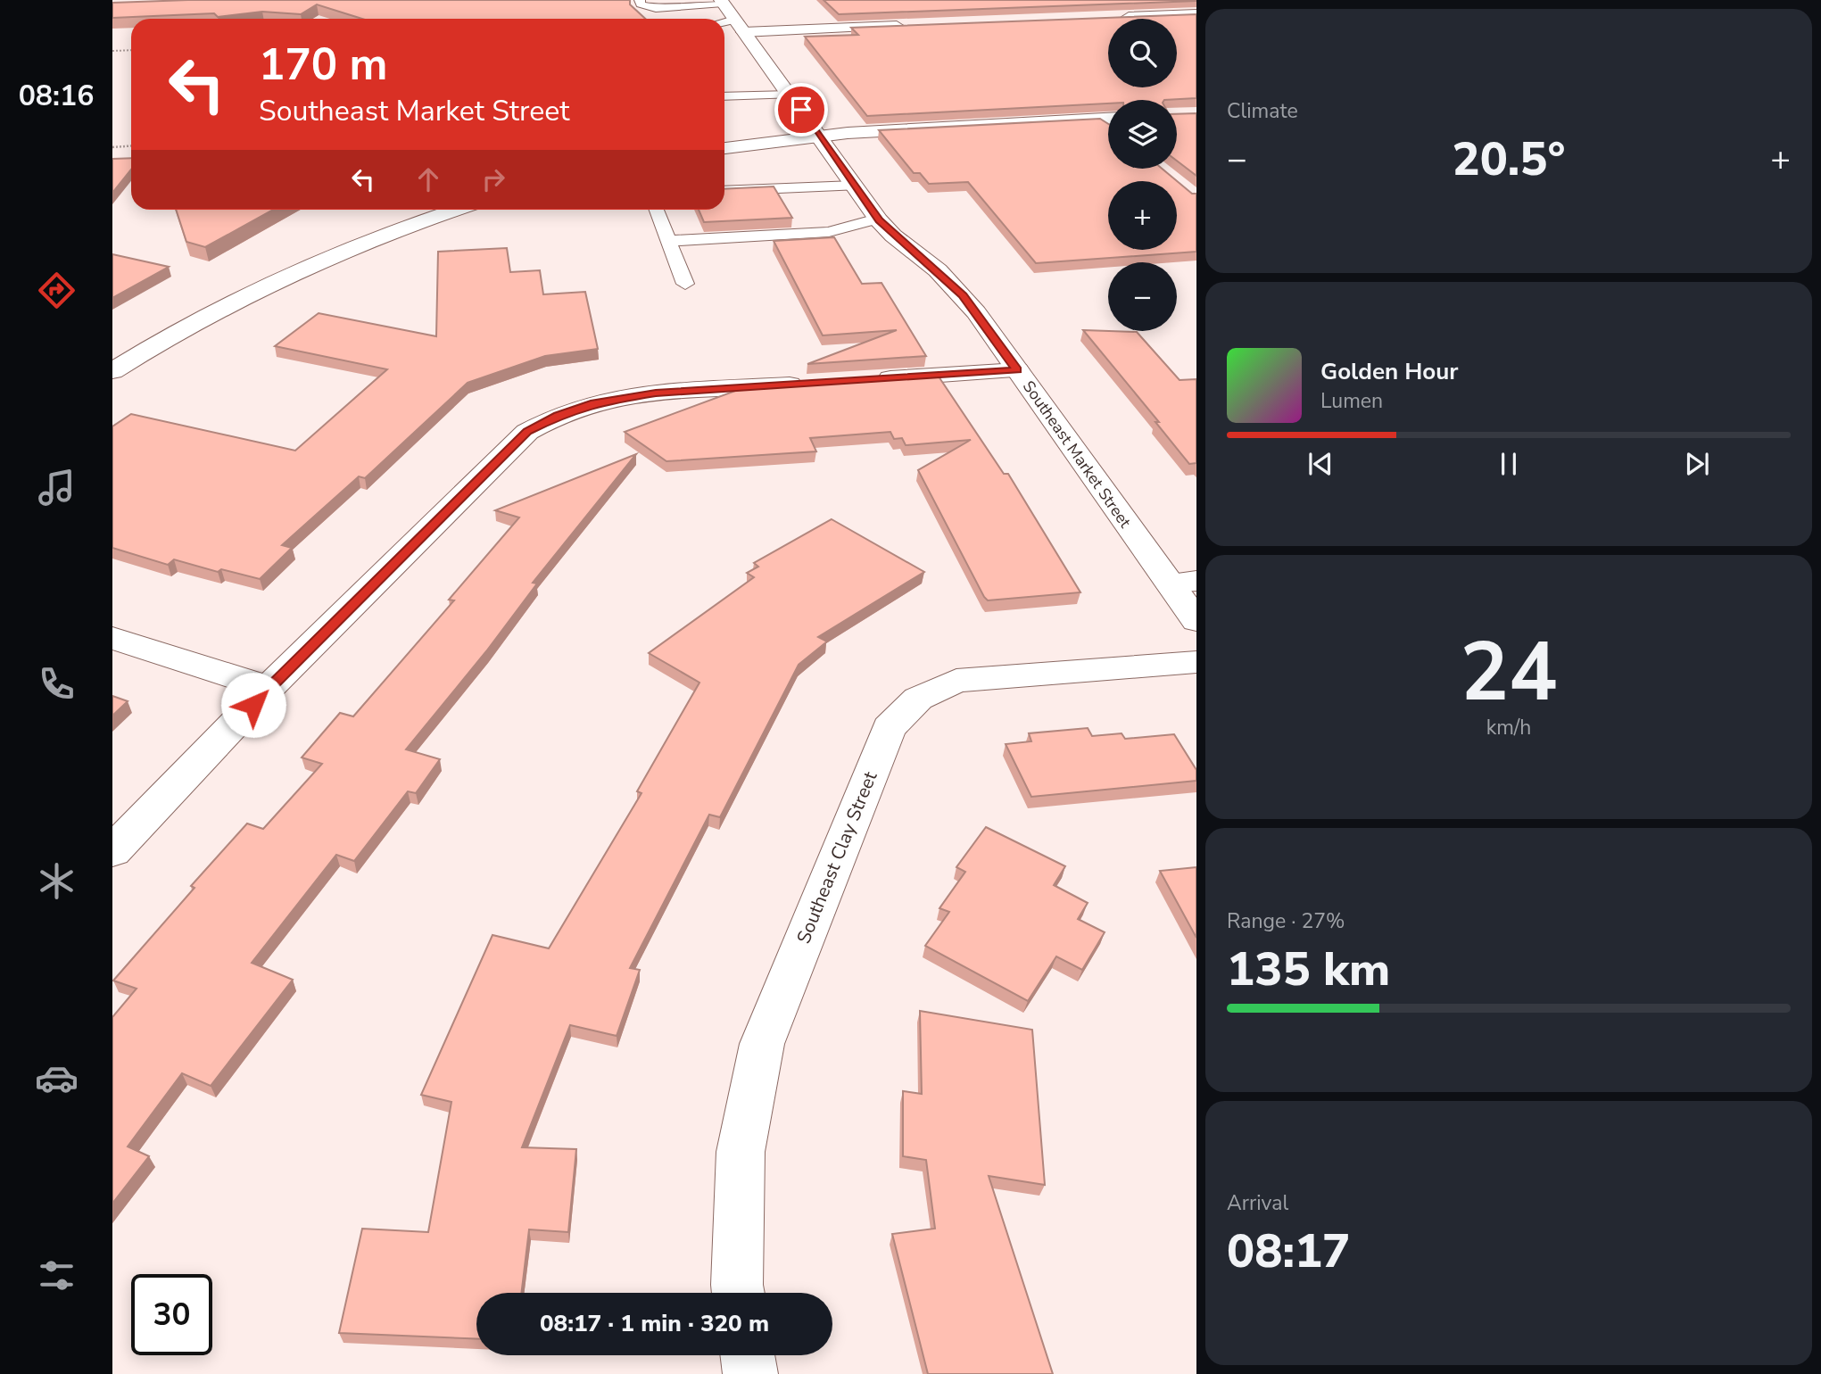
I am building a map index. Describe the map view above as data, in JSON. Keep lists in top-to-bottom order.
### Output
{
  "streets": {
    "street": ["Southeast Market Street", "Southeast Clay Street"]
  },
  "page": {
    "tabs": "08:16",
    "tile": [
      "Climate",
      ["24", "km/h"],
      ["Range · 27%", "135 km"],
      ["Arrival", "08:17"]
    ],
    "map_buttons": ["+", "−"],
    "turn": ["170 m", "Southeast Market Street"],
    "heat": ["−", "20.5°", "+"],
    "song": ["Golden Hour", "Lumen"],
    "limit": "30",
    "trip": "08:17 · 1 min · 320 m"
  }
}
